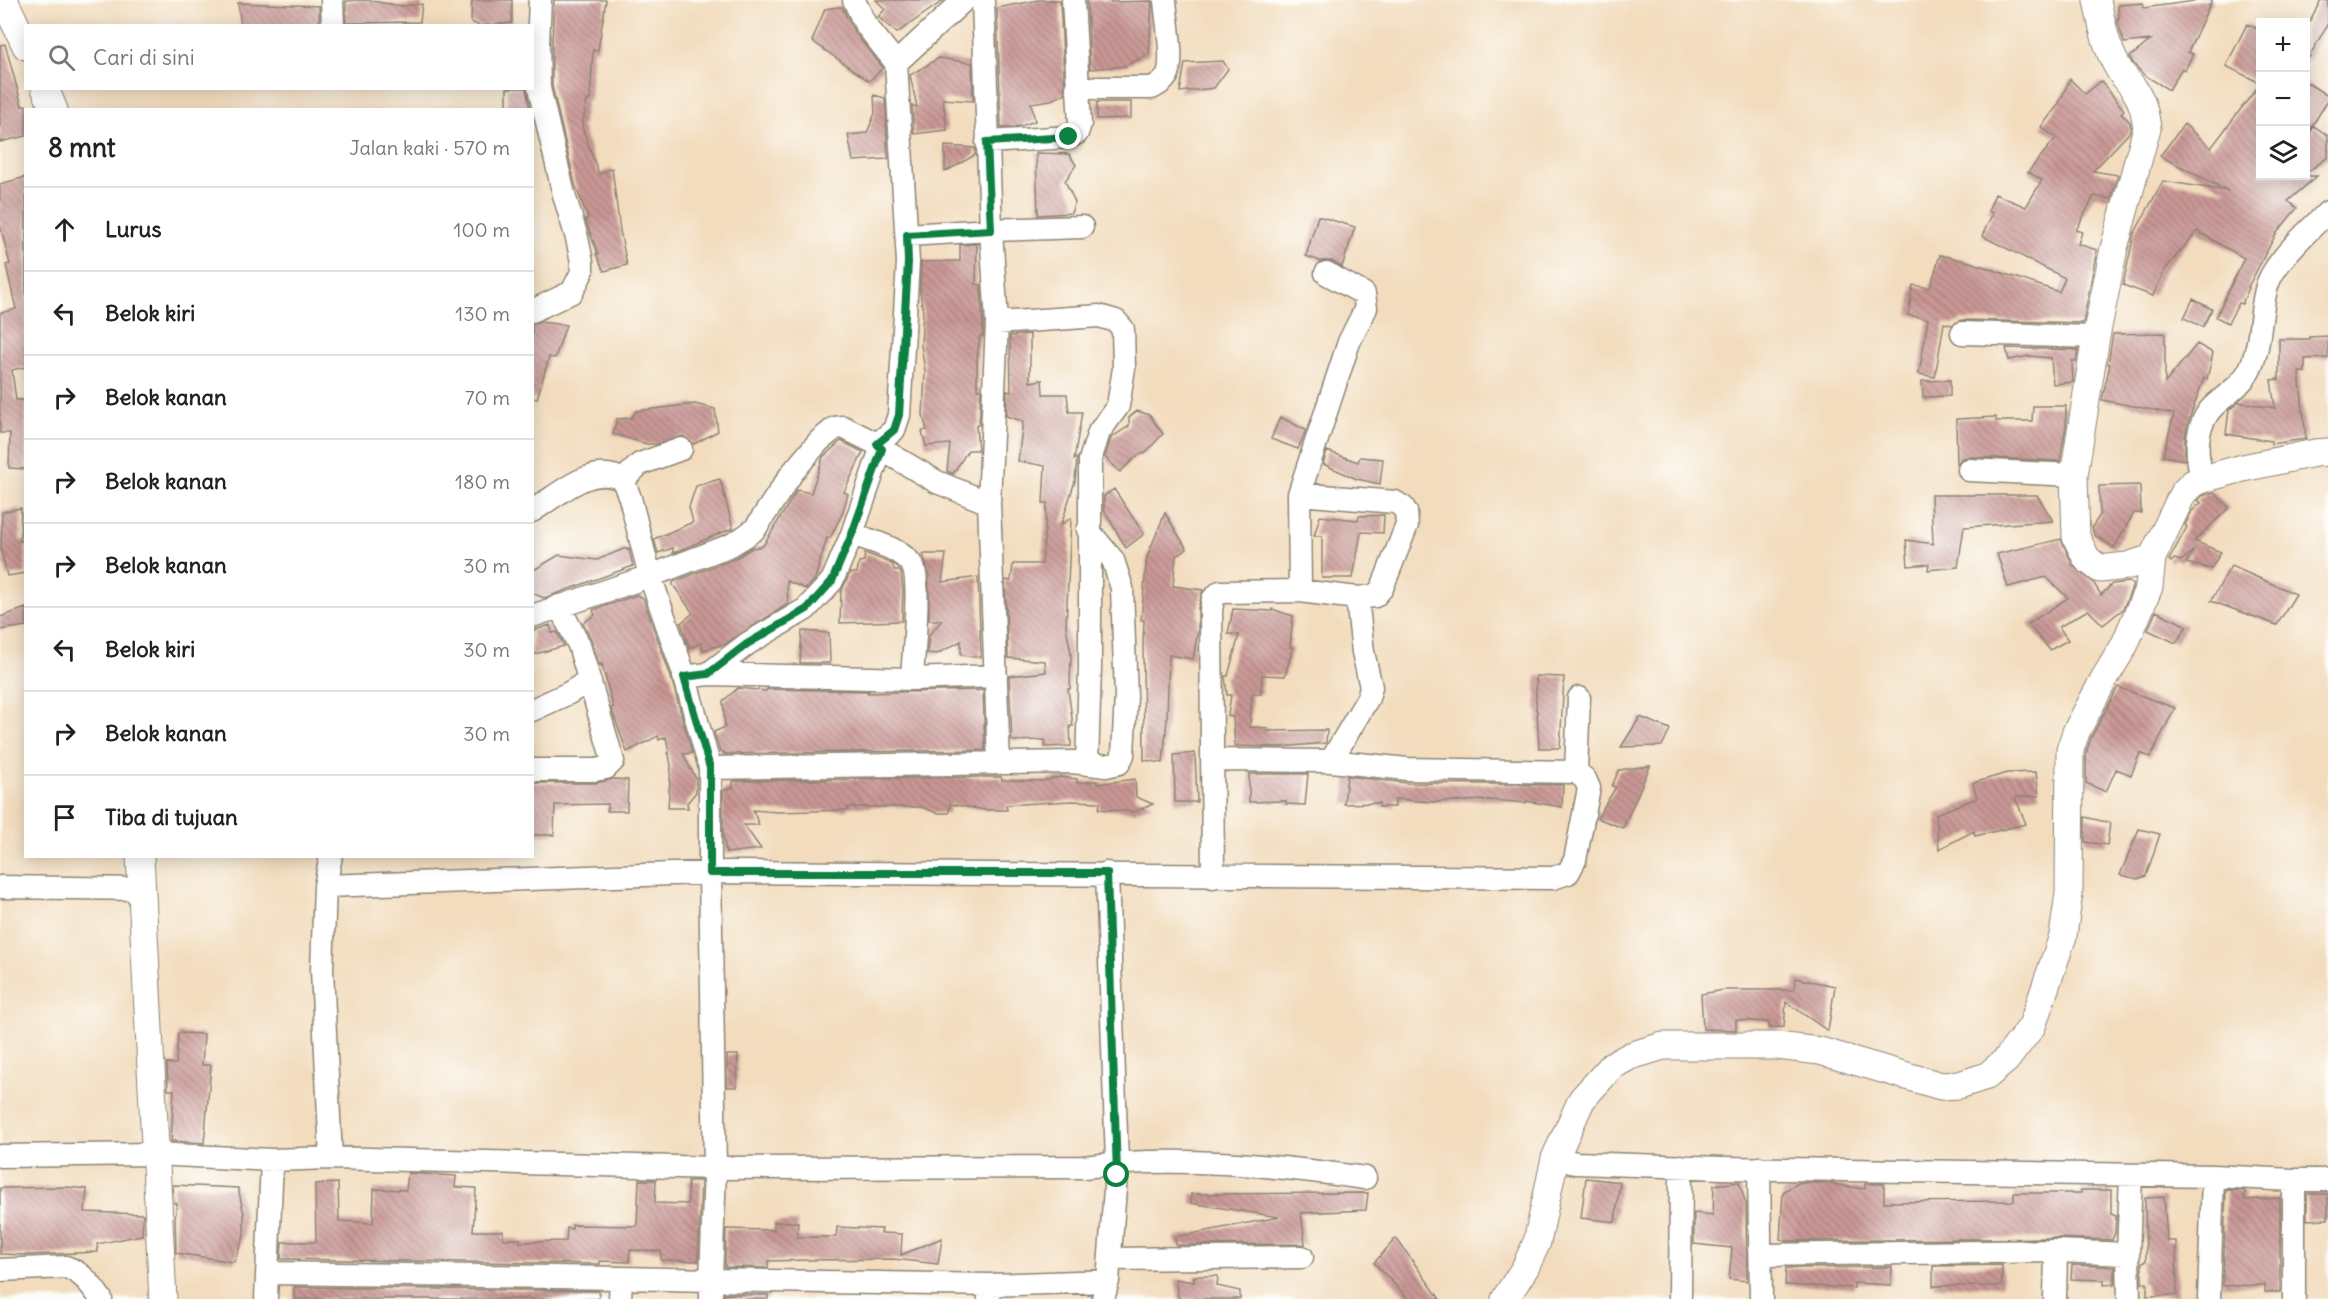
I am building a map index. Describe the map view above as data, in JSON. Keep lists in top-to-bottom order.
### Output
{
  "page": {
    "map_buttons": ["+", "−"],
    "search": "Cari di sini",
    "heading": ["8 mnt", "Jalan kaki · 570 m"],
    "list": [
      ["Lurus", "100 m"],
      ["Belok kiri", "130 m"],
      ["Belok kanan", "70 m"],
      ["Belok kanan", "180 m"],
      ["Belok kanan", "30 m"],
      ["Belok kiri", "30 m"],
      ["Belok kanan", "30 m"],
      "Tiba di tujuan"
    ]
  }
}
